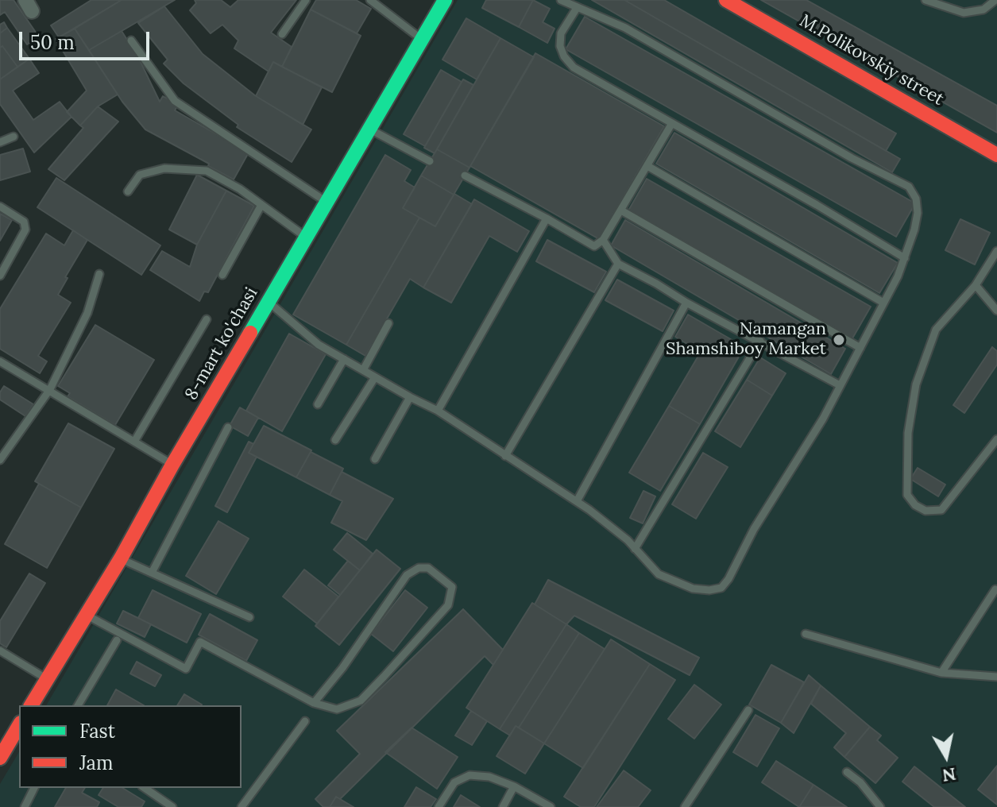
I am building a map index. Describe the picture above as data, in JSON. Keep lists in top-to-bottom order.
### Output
{
  "streets": {
    "street": ["M.Polikovskiy street", "8-mart ko'chasi"]
  },
  "places": ["Namangan Shamshiboy Market"],
  "legend": ["Fast", "Jam"],
  "scale_bar": "50 m",
  "north": "bottom"
}
